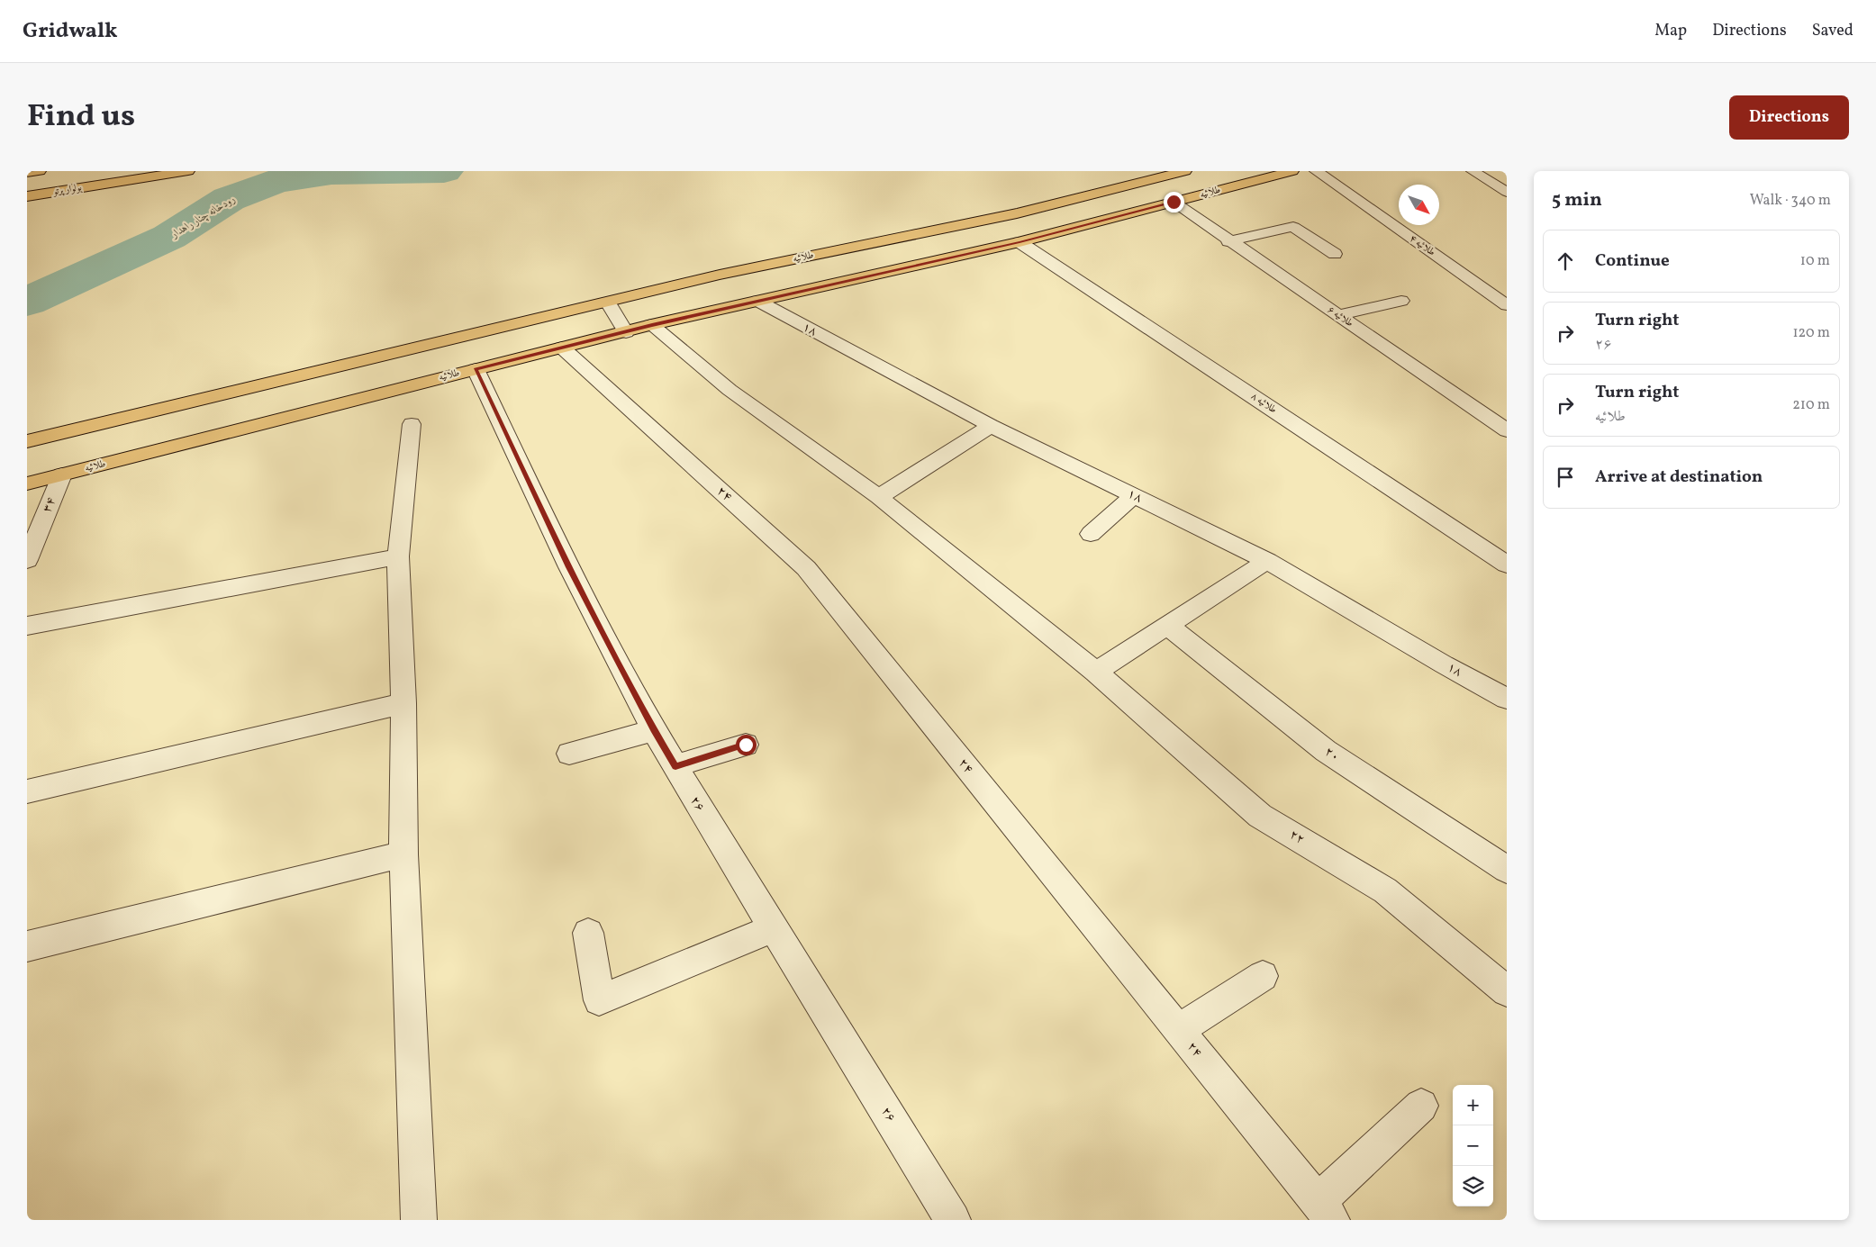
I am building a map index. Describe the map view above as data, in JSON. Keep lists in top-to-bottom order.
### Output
{
  "streets": {
    "main road": ["بولوار پرتو", "طلائیه"],
    "street": [
      "طلائیه ۴",
      "طلائیه ۶",
      "۱۸",
      "طلائیه ۸",
      "۲۴",
      "۳۴",
      "۲۰",
      "۲۶",
      "۲۲"
    ]
  },
  "crossings": [
    ["طلائیه", "طلائیه ۶"],
    ["طلائیه", "۱۸"],
    ["طلائیه", "طلائیه ۸"],
    ["طلائیه", "۲۴"],
    ["طلائیه", "۳۴"],
    ["طلائیه", "۲۶"],
    ["طلائیه", "۲۲"]
  ],
  "water": ["رودخانه چنار راهدار"],
  "north": "bottom right",
  "page": {
    "header": "Gridwalk",
    "nav": ["Map", "Directions", "Saved"],
    "title": "Find us",
    "buttons": "Directions",
    "heading": ["5 min", "Walk · 340 m"],
    "list": [
      ["Continue", "10 m"],
      ["Turn right", "۲۶", "120 m"],
      ["Turn right", "طلائیه", "210 m"],
      "Arrive at destination"
    ],
    "map_buttons": ["+", "−"]
  }
}
